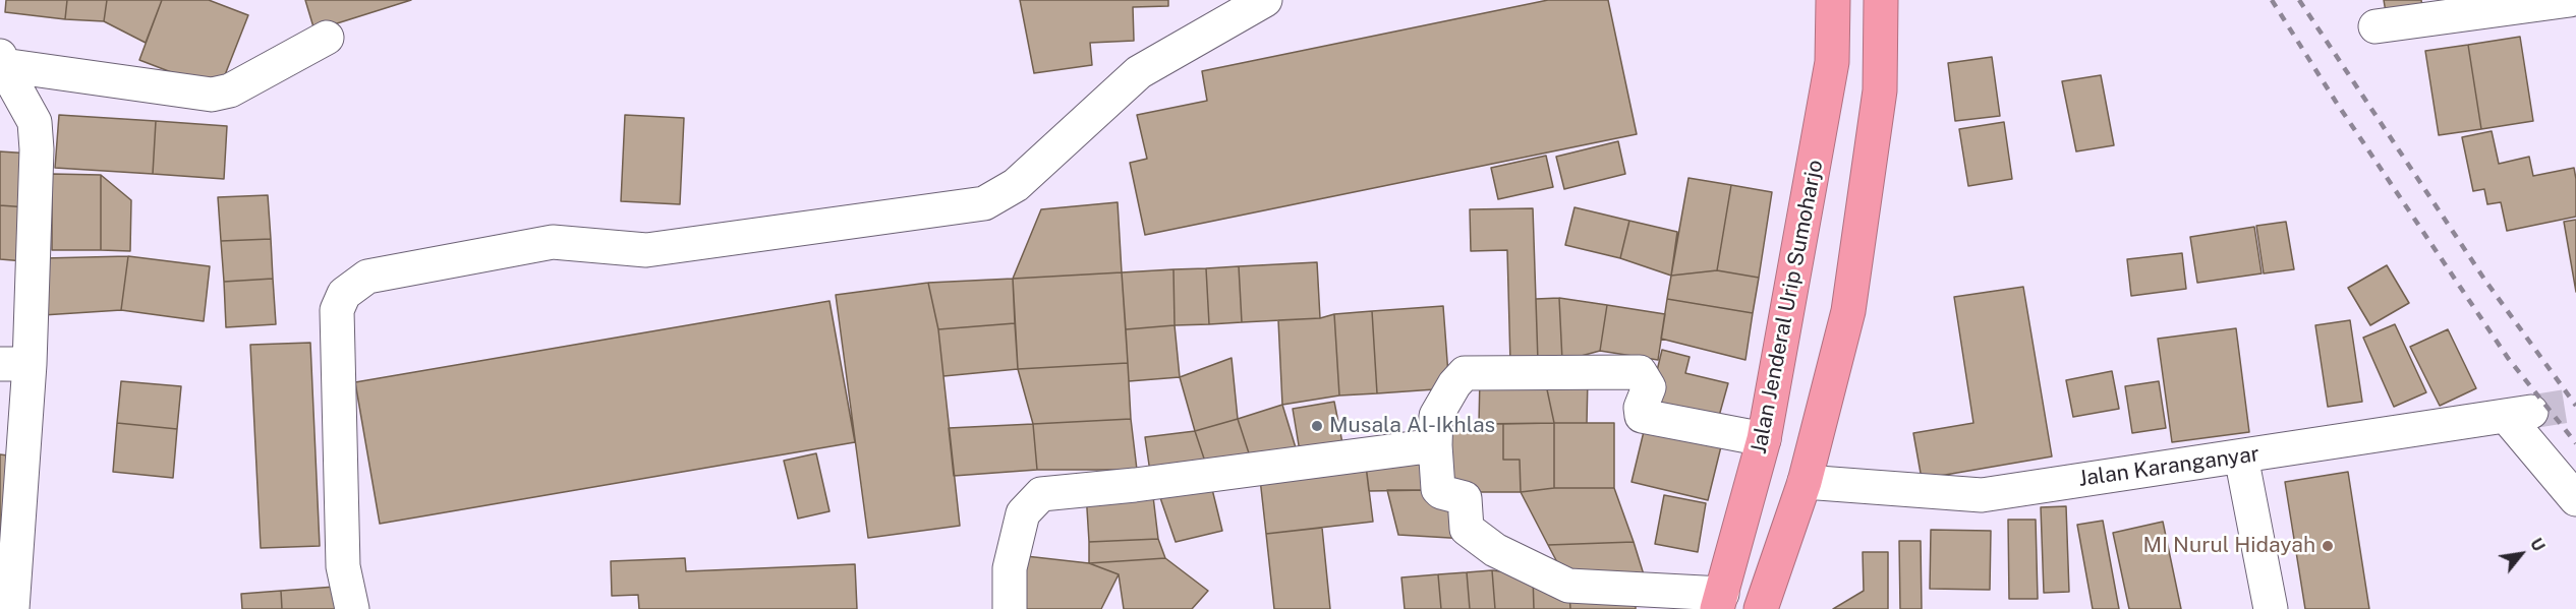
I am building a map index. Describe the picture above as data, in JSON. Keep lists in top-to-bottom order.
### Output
{
  "streets": {
    "highway": ["Jalan Jenderal Urip Sumoharjo"],
    "street": ["Jalan Karanganyar"]
  },
  "places": ["Musala Al-Ikhlas", "MI Nurul Hidayah"],
  "north": "top right"
}
